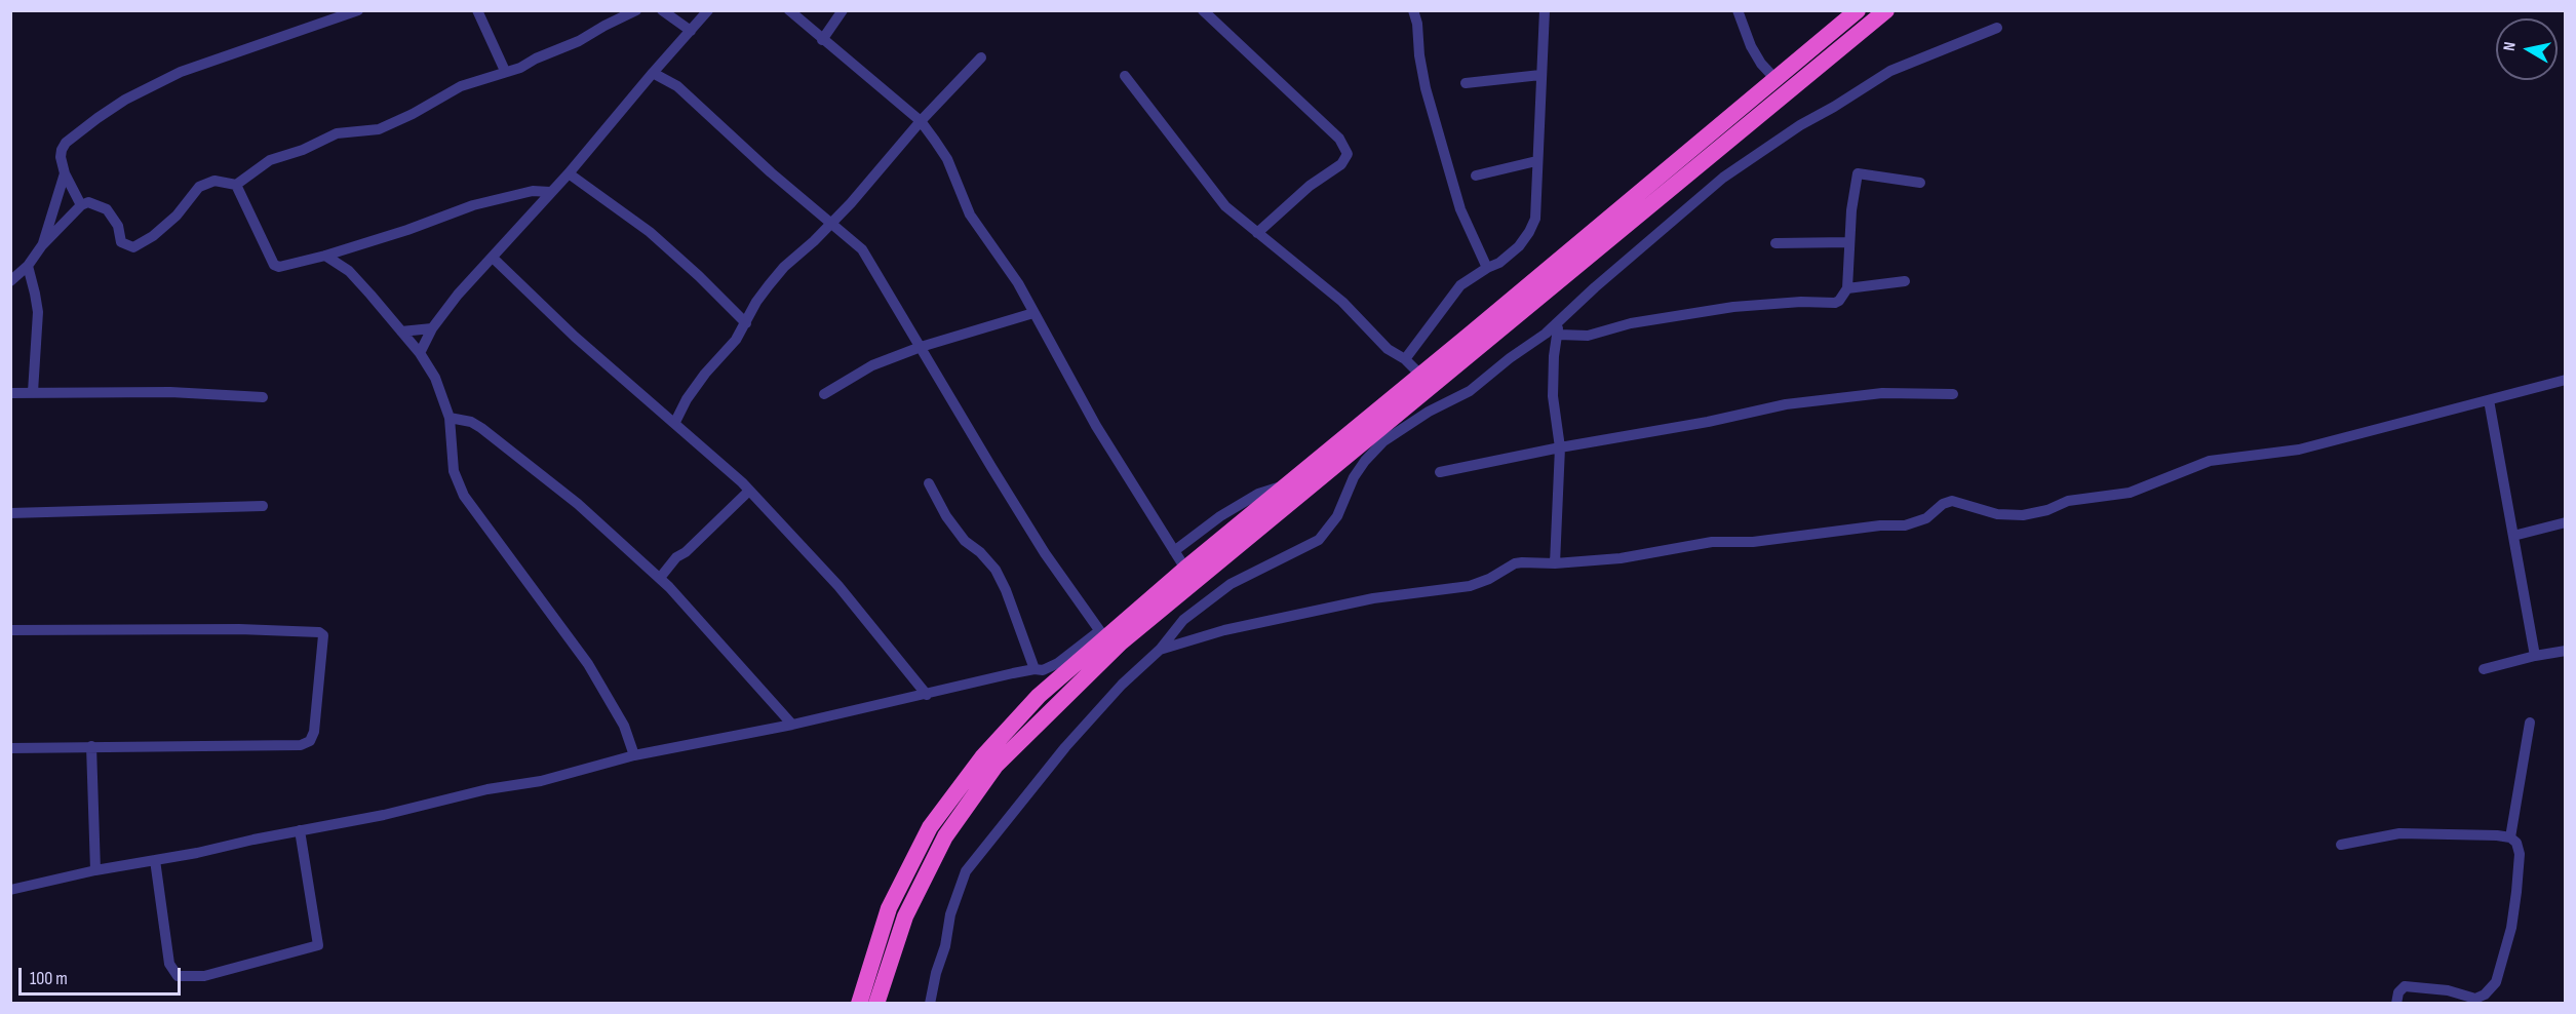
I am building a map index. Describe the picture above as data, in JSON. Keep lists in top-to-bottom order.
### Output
{
  "scale_bar": "100 m",
  "north": "left"
}
